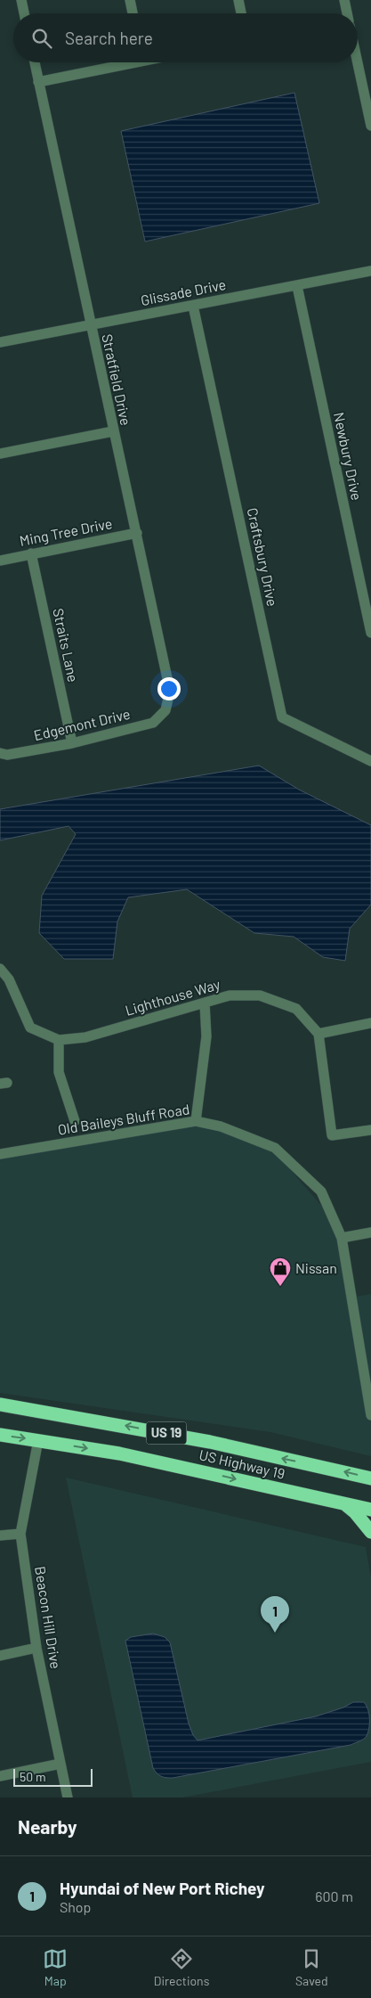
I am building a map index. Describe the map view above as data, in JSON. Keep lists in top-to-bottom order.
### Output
{
  "streets": {
    "highway": ["US 19", "US Highway 19"],
    "street": [
      "Glissade Drive",
      "Stratfield Drive",
      "Newbury Drive",
      "Ming Tree Drive",
      "Craftsbury Drive",
      "Straits Lane",
      "Edgemont Drive",
      "Lighthouse Way",
      "Old Baileys Bluff Road",
      "Beacon Hill Drive"
    ]
  },
  "crossings": [
    ["Glissade Drive", "Stratfield Drive"],
    ["Glissade Drive", "Newbury Drive"],
    ["Glissade Drive", "Craftsbury Drive"],
    ["Stratfield Drive", "Ming Tree Drive"],
    ["Stratfield Drive", "Edgemont Drive"],
    ["Ming Tree Drive", "Straits Lane"],
    ["Straits Lane", "Edgemont Drive"],
    ["US Highway 19", "Beacon Hill Drive"]
  ],
  "places": {
    "shop": ["Nissan"]
  },
  "scale_bar": "50 m",
  "page": {
    "search": "Search here",
    "pins": "1",
    "scale": "50 m",
    "heading": "Nearby",
    "list": [
      {
        "mark": "1",
        "name": "Hyundai of New Port Richey",
        "note": "Shop",
        "value": "600 m"
      }
    ],
    "nav": ["Map", "Directions", "Saved"]
  }
}
